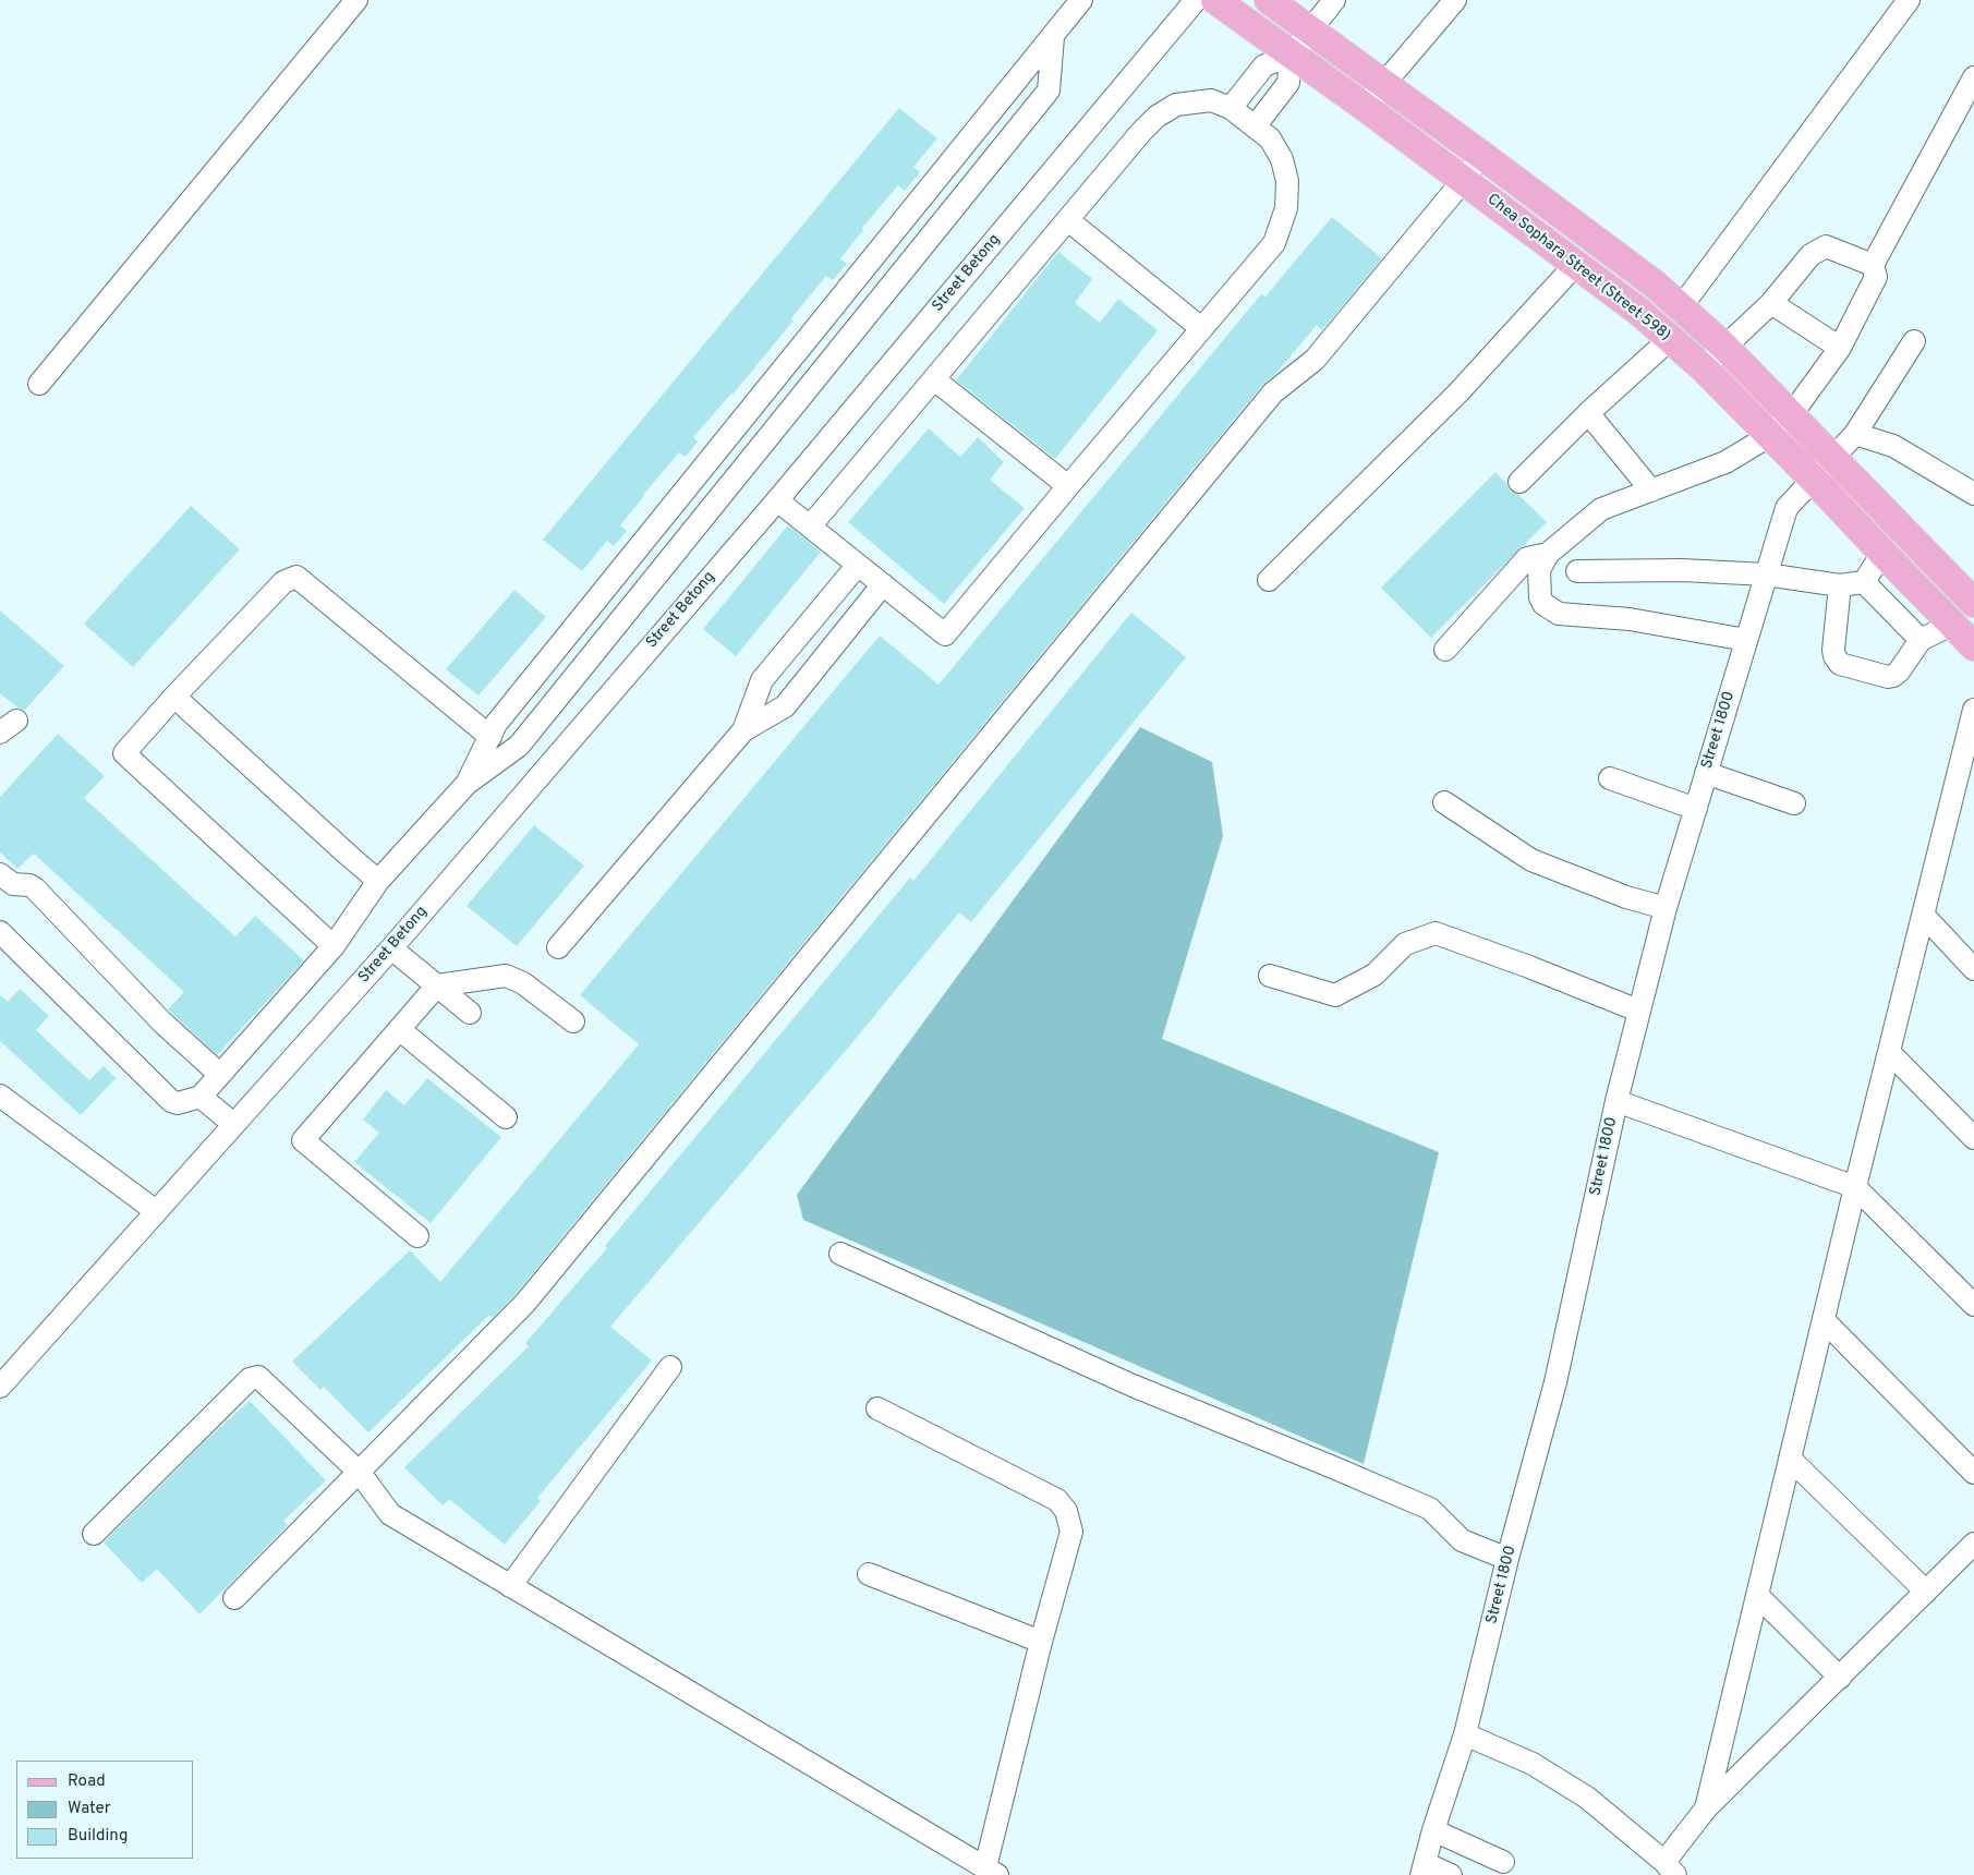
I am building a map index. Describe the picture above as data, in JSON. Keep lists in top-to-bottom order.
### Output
{
  "streets": {
    "main road": ["Chea Sophara Street (Street 598)"],
    "street": ["Street Betong", "Street 1800"]
  },
  "crossings": [
    ["Chea Sophara Street (Street 598)", "Street 1800"]
  ],
  "legend": ["Road", "Water", "Building"]
}
